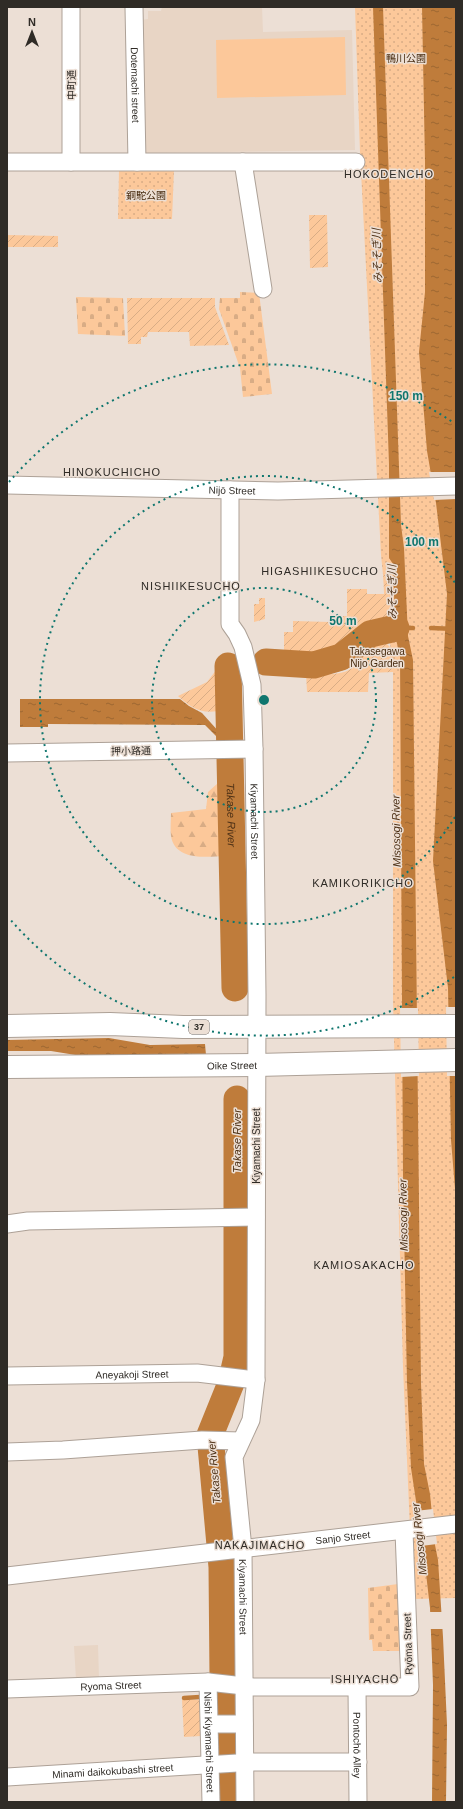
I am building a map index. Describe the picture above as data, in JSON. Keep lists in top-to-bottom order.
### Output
{
  "streets": {
    "main road": ["37", "Oike Street"],
    "street": [
      "中町通",
      "Dotemachi street",
      "Nijō Street",
      "押小路通",
      "Kiyamachi Street",
      "Aneyakoji Street",
      "Sanjo Street",
      "Ryōma Street",
      "Ryoma Street",
      "Nishi Kiyamachi Street",
      "Pontochō Alley",
      "Minami daikokubashi street"
    ]
  },
  "crossings": [
    ["Nijō Street", "Kiyamachi Street"],
    ["押小路通", "Kiyamachi Street"],
    ["Kiyamachi Street", "37"],
    ["Kiyamachi Street", "Oike Street"],
    ["Kiyamachi Street", "Aneyakoji Street"],
    ["Kiyamachi Street", "Sanjo Street"],
    ["Kiyamachi Street", "Ryōma Street"],
    ["Kiyamachi Street", "Ryoma Street"],
    ["Kiyamachi Street", "Nishi Kiyamachi Street"],
    ["Kiyamachi Street", "Minami daikokubashi street"],
    ["Sanjo Street", "Ryōma Street"],
    ["Ryōma Street", "Ryoma Street"],
    ["Ryōma Street", "Pontochō Alley"],
    ["Ryoma Street", "Nishi Kiyamachi Street"],
    ["Nishi Kiyamachi Street", "Minami daikokubashi street"],
    ["Pontochō Alley", "Minami daikokubashi street"]
  ],
  "districts": [
    "HOKODENCHO",
    "HINOKUCHICHO",
    "HIGASHIIKESUCHO",
    "NISHIIKESUCHO",
    "KAMIKORIKICHO",
    "KAMIOSAKACHO",
    "NAKAJIMACHO",
    "ISHIYACHŌ"
  ],
  "water": ["みそそぎ川", "Takase River", "Misosogi River"],
  "parks": ["鴨川公園", "銅駝公園", "Takasegawa Nijo Garden"],
  "north": "top",
  "rings": ["150 m", "100 m", "50 m"]
}
